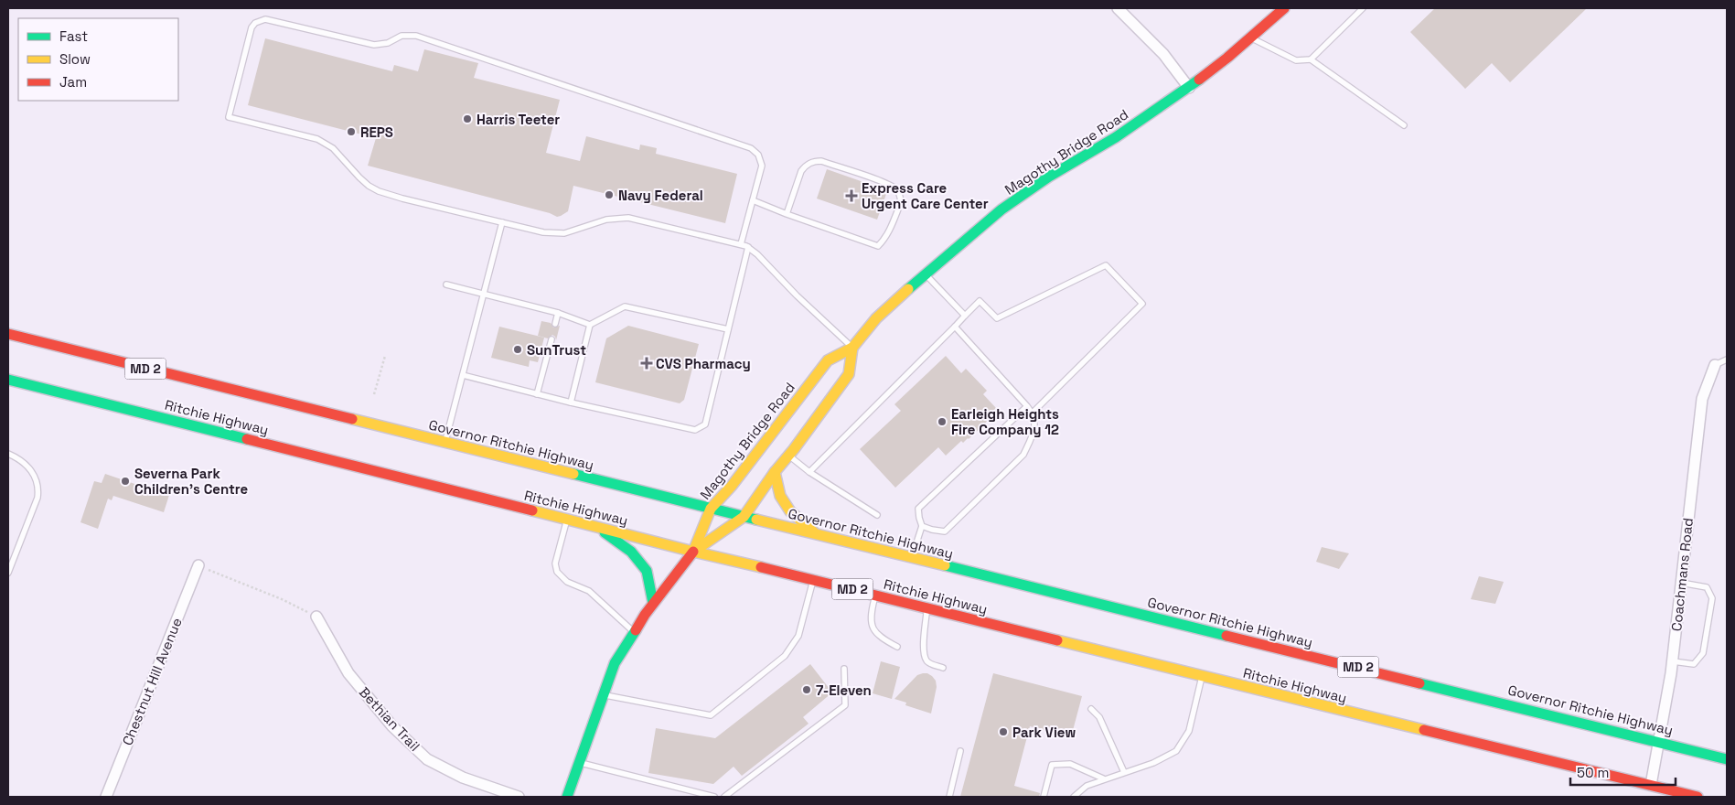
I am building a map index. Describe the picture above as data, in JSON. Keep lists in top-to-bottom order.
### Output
{
  "streets": {
    "main road": [
      "Magothy Bridge Road",
      "MD 2",
      "Ritchie Highway",
      "Governor Ritchie Highway"
    ],
    "street": ["Coachmans Road", "Chestnut Hill Avenue", "Bethian Trail"]
  },
  "crossings": [
    ["Magothy Bridge Road", "Ritchie Highway"],
    ["Magothy Bridge Road", "Governor Ritchie Highway"],
    ["Ritchie Highway", "Coachmans Road"],
    ["Governor Ritchie Highway", "Coachmans Road"]
  ],
  "places": {
    "other": [
      "Harris Teeter",
      "REPS",
      "Navy Federal",
      "SunTrust",
      "Earleigh Heights Fire Company 12",
      "Severna Park Children's Centre",
      "7-Eleven",
      "Park View"
    ],
    "health": ["Express Care Urgent Care Center", "CVS Pharmacy"]
  },
  "legend": ["Fast", "Slow", "Jam"],
  "scale_bar": "50 m"
}
